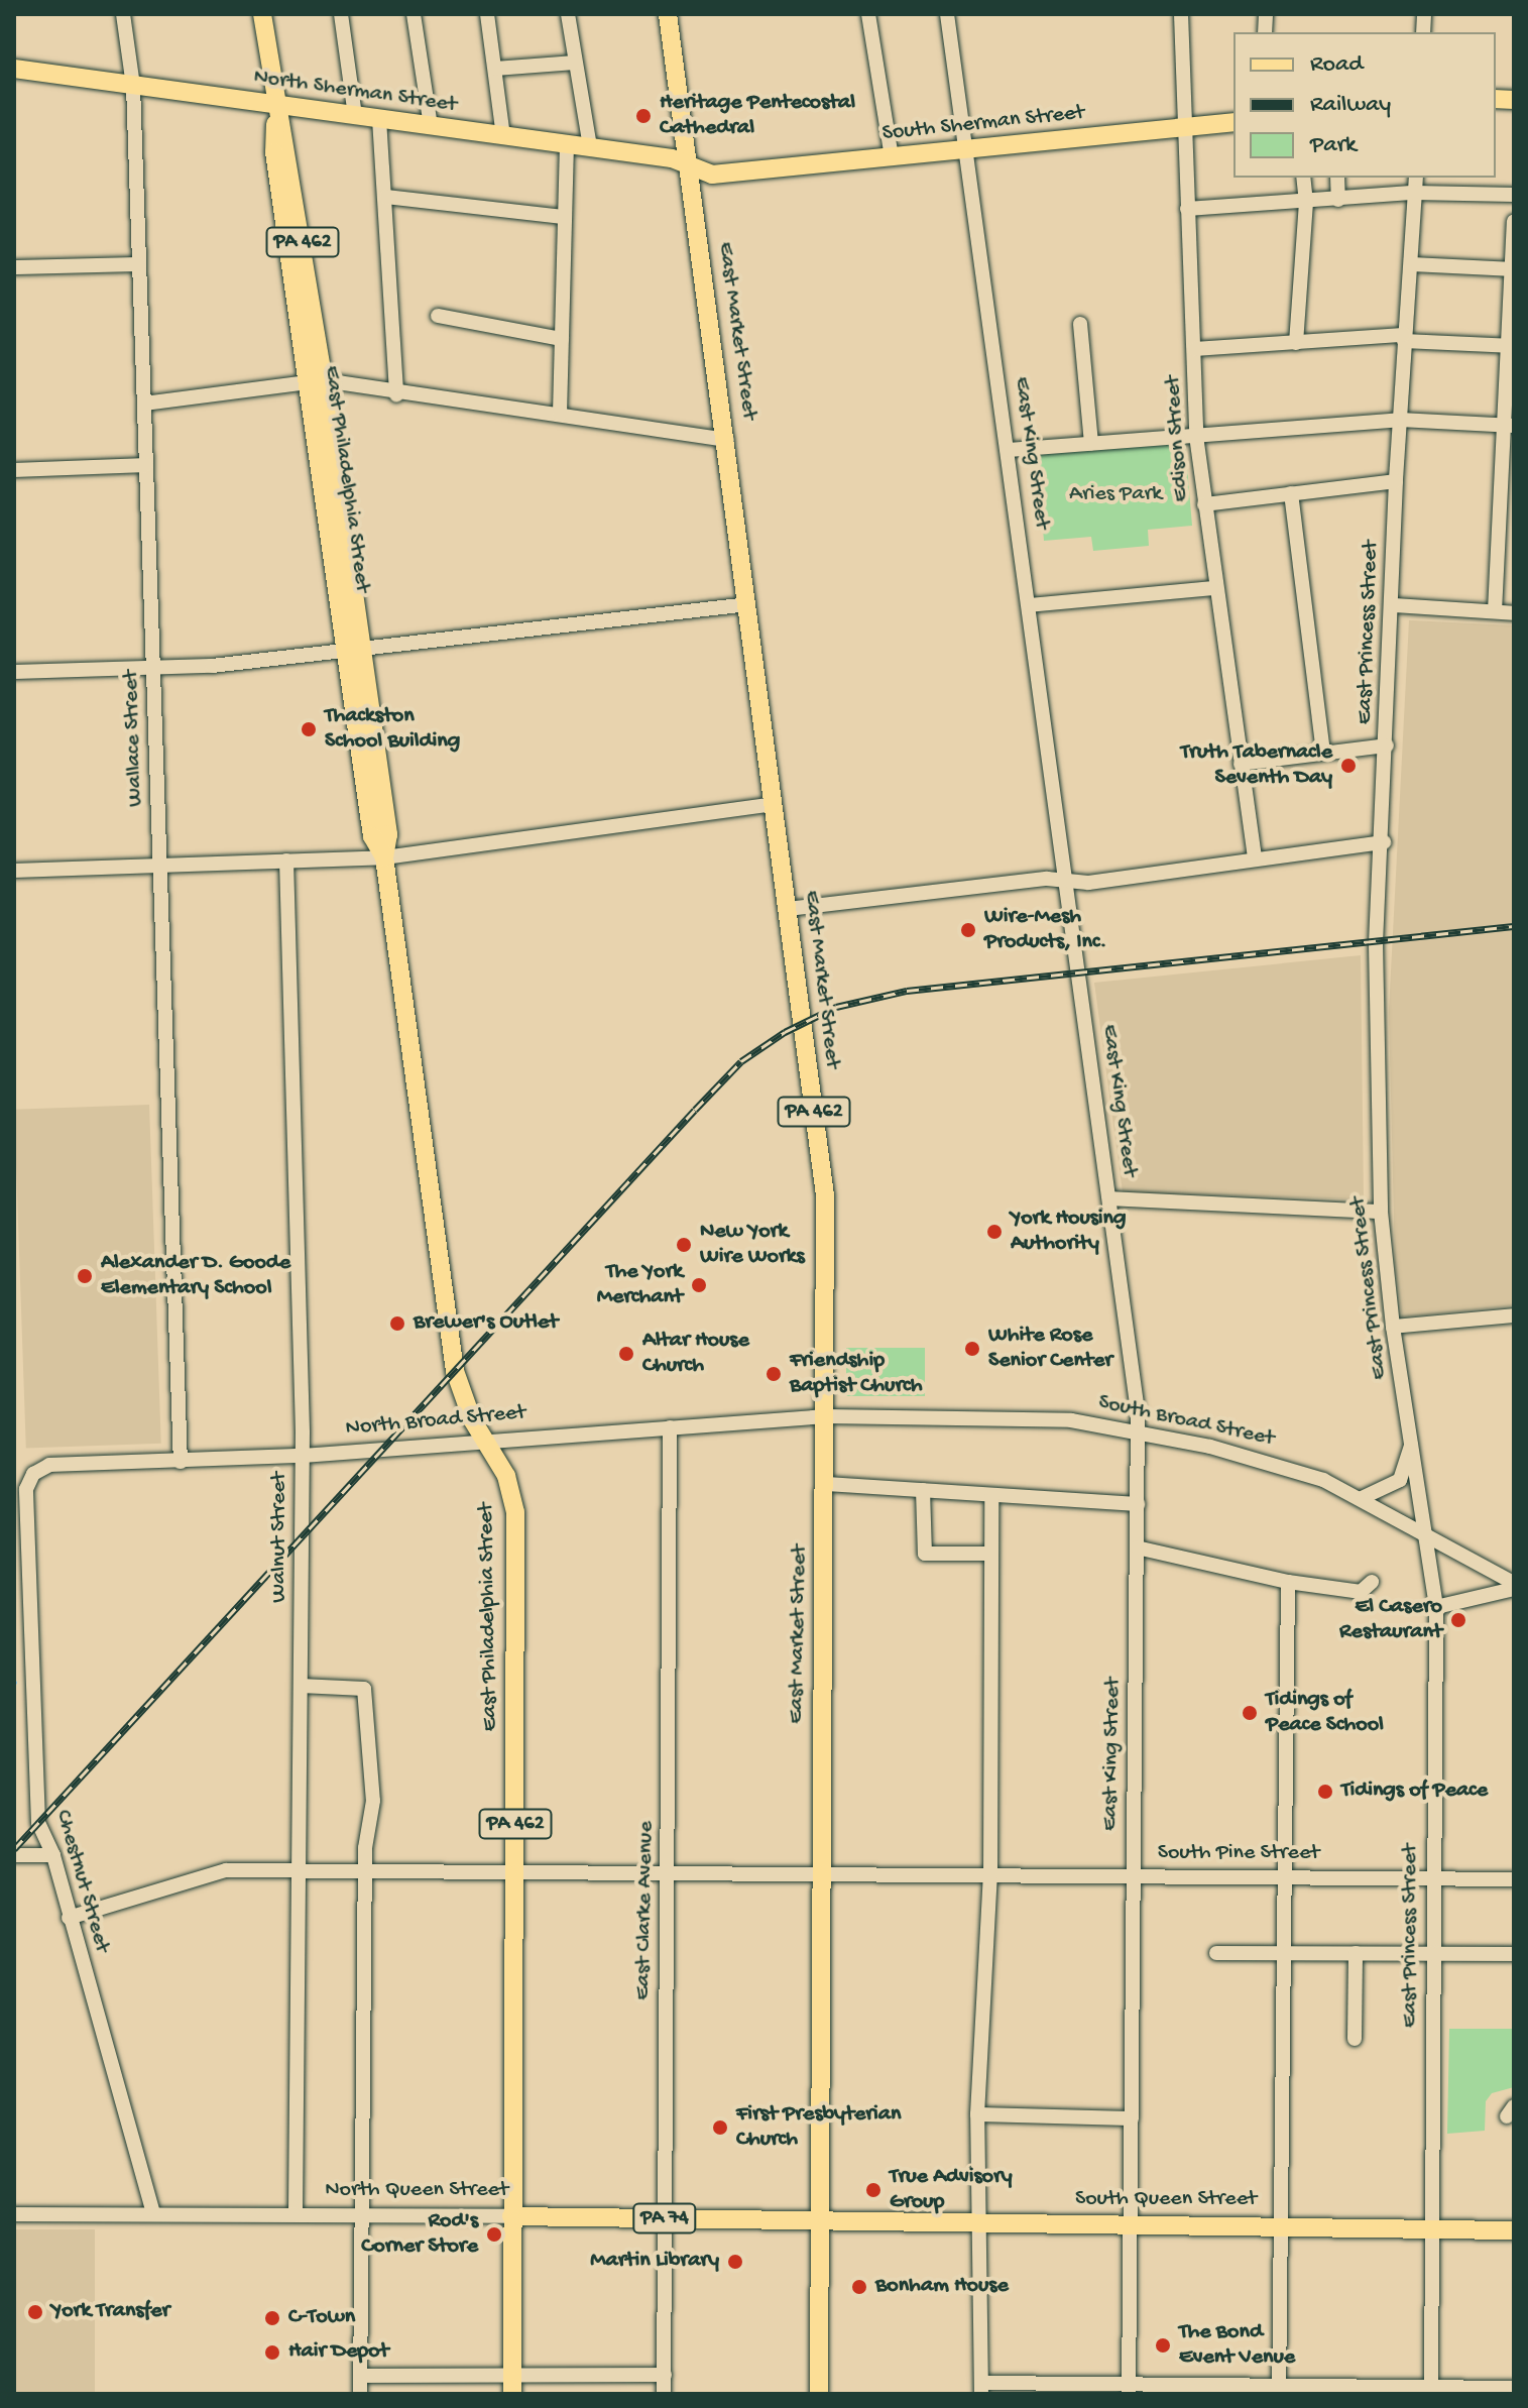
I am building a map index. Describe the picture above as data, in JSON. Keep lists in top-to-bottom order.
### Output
{
  "streets": {
    "main road": [
      "North Sherman Street",
      "South Sherman Street",
      "PA 462",
      "East Market Street",
      "East Philadelphia Street",
      "North Queen Street",
      "South Queen Street",
      "PA 74"
    ],
    "street": [
      "Edison Street",
      "East King Street",
      "East Princess Street",
      "Wallace Street",
      "North Broad Street",
      "South Broad Street",
      "Walnut Street",
      "South Pine Street",
      "Chestnut Street",
      "East Clarke Avenue"
    ]
  },
  "crossings": [
    ["North Sherman Street", "South Sherman Street"],
    ["North Sherman Street", "East Market Street"],
    ["North Sherman Street", "East Philadelphia Street"],
    ["North Sherman Street", "Wallace Street"],
    ["South Sherman Street", "East Market Street"],
    ["South Sherman Street", "Edison Street"],
    ["South Sherman Street", "East King Street"],
    ["East Market Street", "North Broad Street"],
    ["East Market Street", "South Broad Street"],
    ["East Market Street", "South Pine Street"],
    ["East Market Street", "North Queen Street"],
    ["East Market Street", "South Queen Street"],
    ["East King Street", "South Broad Street"],
    ["East King Street", "South Pine Street"],
    ["East King Street", "South Queen Street"],
    ["East Philadelphia Street", "North Broad Street"],
    ["East Philadelphia Street", "South Pine Street"],
    ["East Philadelphia Street", "North Queen Street"],
    ["East Princess Street", "South Broad Street"],
    ["East Princess Street", "South Pine Street"],
    ["East Princess Street", "South Queen Street"],
    ["Wallace Street", "North Broad Street"],
    ["North Broad Street", "South Broad Street"],
    ["North Broad Street", "Walnut Street"],
    ["North Broad Street", "Chestnut Street"],
    ["North Broad Street", "East Clarke Avenue"],
    ["Walnut Street", "South Pine Street"],
    ["Walnut Street", "North Queen Street"],
    ["South Pine Street", "Chestnut Street"],
    ["South Pine Street", "East Clarke Avenue"],
    ["Chestnut Street", "North Queen Street"],
    ["East Clarke Avenue", "North Queen Street"],
    ["North Queen Street", "South Queen Street"]
  ],
  "parks": ["Aries Park"],
  "places": [
    "Heritage Pentecostal Cathedral",
    "Thackston School Building",
    "Truth Tabernacle Seventh Day",
    "Wire-Mesh Products, Inc.",
    "York Housing Authority",
    "New York Wire Works",
    "Alexander D. Goode Elementary School",
    "The York Merchant",
    "Brewer's Outlet",
    "White Rose Senior Center",
    "Altar House Church",
    "Friendship Baptist Church",
    "El Casero Restaurant",
    "Tidings of Peace School",
    "Tidings of Peace",
    "First Presbyterian Church",
    "True Advisory Group",
    "Rod's Corner Store",
    "Martin Library",
    "Bonham House",
    "York Transfer",
    "C-Town",
    "The Bond Event Venue",
    "Hair Depot"
  ],
  "legend": ["Road", "Railway", "Park"]
}
